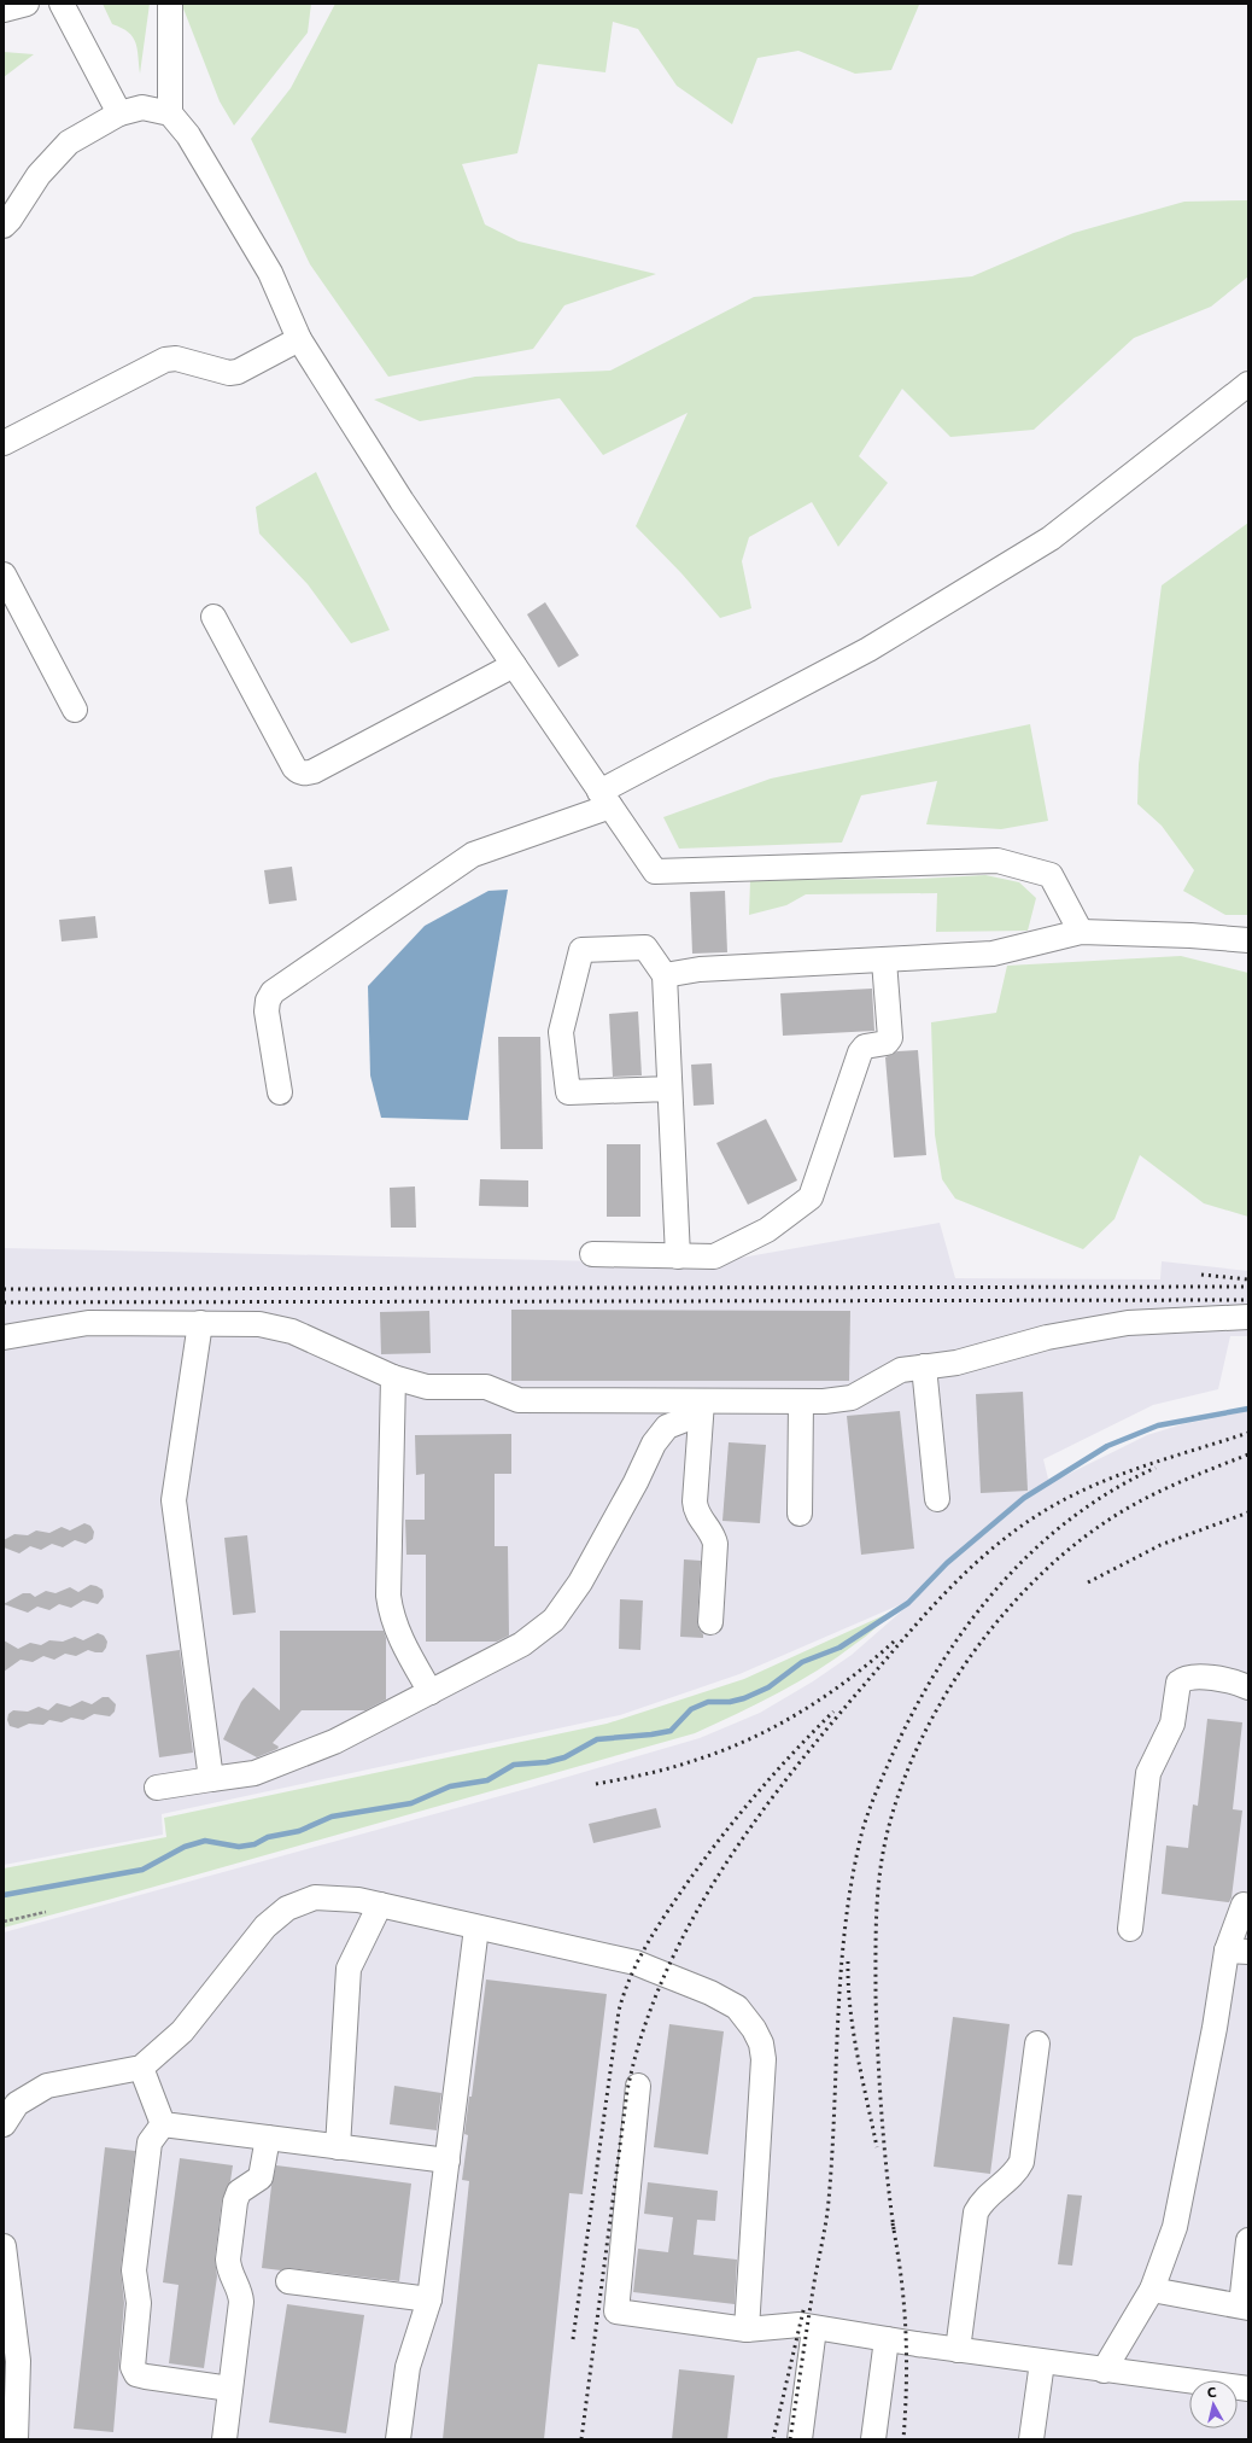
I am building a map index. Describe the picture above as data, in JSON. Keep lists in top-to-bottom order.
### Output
{
  "north": "top"
}
